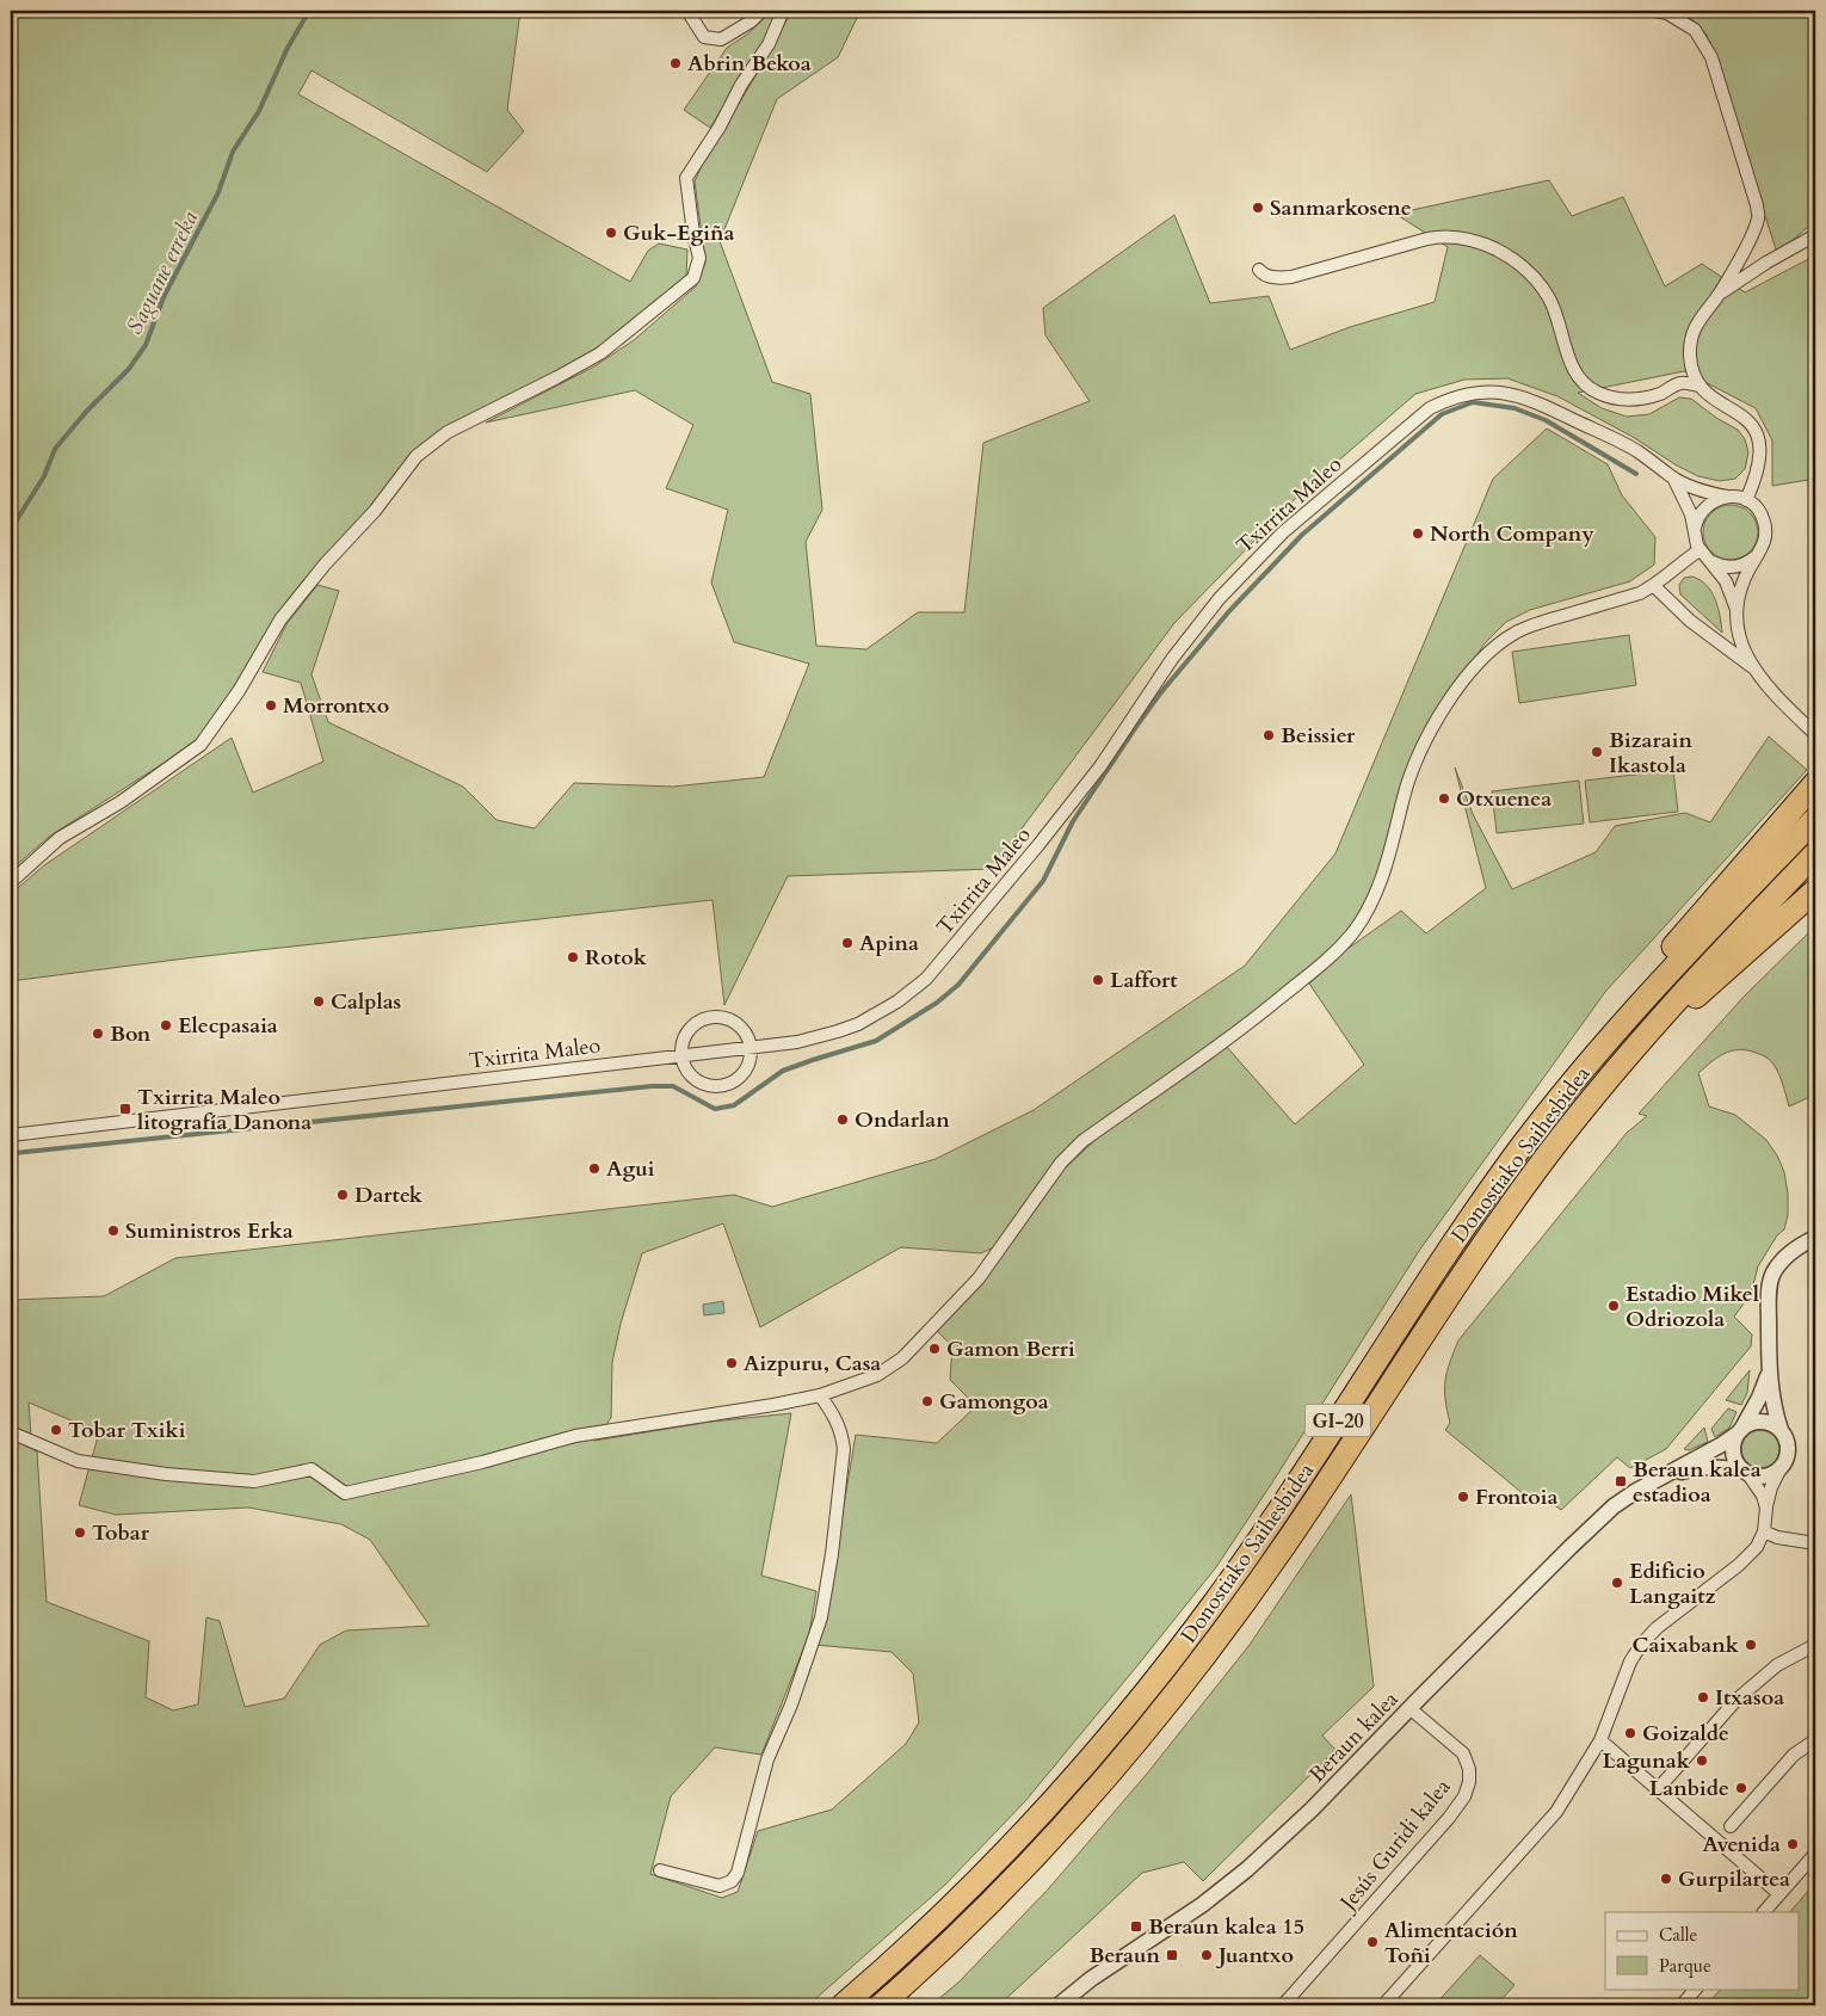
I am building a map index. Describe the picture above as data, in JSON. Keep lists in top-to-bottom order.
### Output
{
  "streets": {
    "highway": ["Donostiako Saihesbidea", "GI-20"],
    "street": ["Txirrita Maleo", "Beraun kalea", "Jesús Guridi kalea"]
  },
  "crossings": [
    ["Beraun kalea", "Jesús Guridi kalea"]
  ],
  "water": ["Saguane erreka"],
  "places": {
    "other": [
      "Abrin Bekoa",
      "Sanmarkosene",
      "Guk-Egiña",
      "North Company",
      "Morrontxo",
      "Beissier",
      "Bizarain Ikastola",
      "Otxuenea",
      "Apina",
      "Rotok",
      "Laffort",
      "Calplas",
      "Elecpasaia",
      "Bon",
      "Ondarlan",
      "Agui",
      "Dartek",
      "Suministros Erka",
      "Estadio Mikel Odriozola",
      "Gamon Berri",
      "Aizpuru, Casa",
      "Gamongoa",
      "Tobar Txiki",
      "Frontoia",
      "Tobar",
      "Edificio Langaitz",
      "Caixabank",
      "Itxasoa",
      "Goizalde",
      "Lagunak",
      "Lanbide",
      "Avenida",
      "Gurpilartea",
      "Alimentación Toñi",
      "Juantxo"
    ],
    "transit": [
      "Txirrita Maleo litografía Danona",
      "Beraun kalea estadioa",
      "Beraun kalea 15",
      "Beraun"
    ]
  },
  "legend": ["Calle", "Parque"]
}
